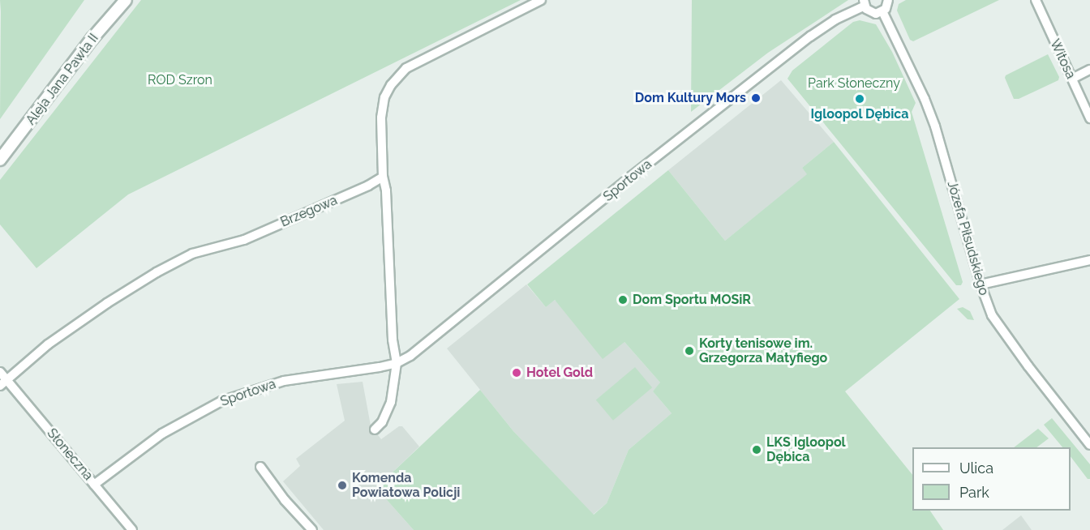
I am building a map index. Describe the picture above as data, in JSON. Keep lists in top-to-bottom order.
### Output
{
  "streets": {
    "street": [
      "Witosa",
      "Aleja Jana Pawła II",
      "Sportowa",
      "Brzegowa",
      "Józefa Piłsudskiego",
      "Słoneczna"
    ]
  },
  "crossings": [
    ["Sportowa", "Słoneczna"],
    ["Brzegowa", "Słoneczna"]
  ],
  "parks": ["ROD Szron", "Park Słoneczny"],
  "places": [
    "Dom Kultury Mors",
    "Igloopol Dębica",
    "Dom Sportu MOSiR",
    "Korty tenisowe im. Grzegorza Matyfiego",
    "Hotel Gold",
    "LKS Igloopol Dębica",
    "Komenda Powiatowa Policji"
  ],
  "legend": ["Ulica", "Park"]
}
